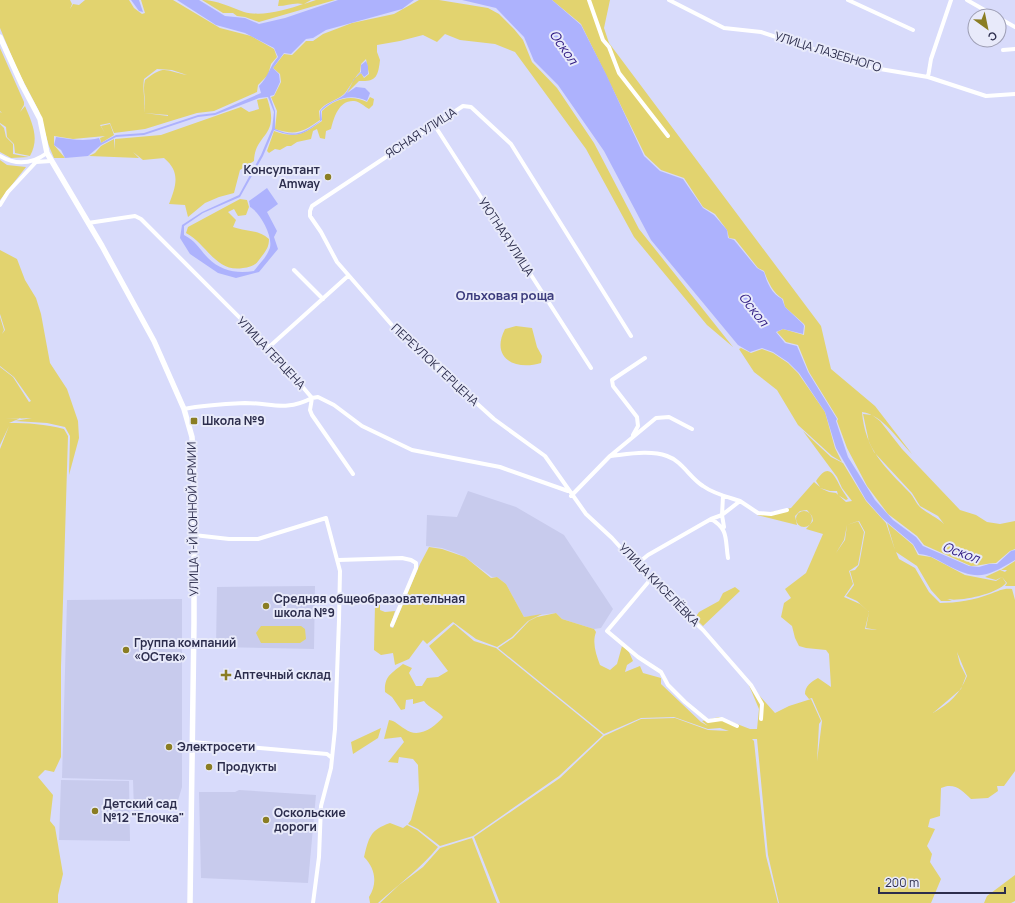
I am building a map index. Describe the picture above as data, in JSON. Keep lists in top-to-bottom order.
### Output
{
  "streets": {
    "main road": ["УЛИЦА 1-Й КОННОЙ АРМИИ"],
    "street": [
      "УЛИЦА ЛАЗЕБНОГО",
      "ЯСНАЯ УЛИЦА",
      "УЮТНАЯ УЛИЦА",
      "УЛИЦА ГЕРЦЕНА",
      "ПЕРЕУЛОК ГЕРЦЕНА",
      "УЛИЦА КИСЕЛЁВКА"
    ]
  },
  "crossings": [
    ["ЯСНАЯ УЛИЦА", "УЮТНАЯ УЛИЦА"],
    ["ЯСНАЯ УЛИЦА", "ПЕРЕУЛОК ГЕРЦЕНА"],
    ["УЛИЦА ГЕРЦЕНА", "УЛИЦА 1-Й КОННОЙ АРМИИ"],
    ["УЛИЦА ГЕРЦЕНА", "УЛИЦА КИСЕЛЁВКА"],
    ["ПЕРЕУЛОК ГЕРЦЕНА", "УЛИЦА КИСЕЛЁВКА"]
  ],
  "districts": ["Ольховая роща"],
  "water": ["Оскол"],
  "places": {
    "other": [
      "Консультант Amway",
      "Средняя общеобразовательная школа №9",
      "Группа компаний «ОСтек»",
      "Электросети",
      "Продукты",
      "Детский сад №12 \"Елочка\"",
      "Оскольские дороги"
    ],
    "transit": ["Школа №9"],
    "health": ["Аптечный склад"]
  },
  "scale_bar": "200 m",
  "north": "bottom right"
}
